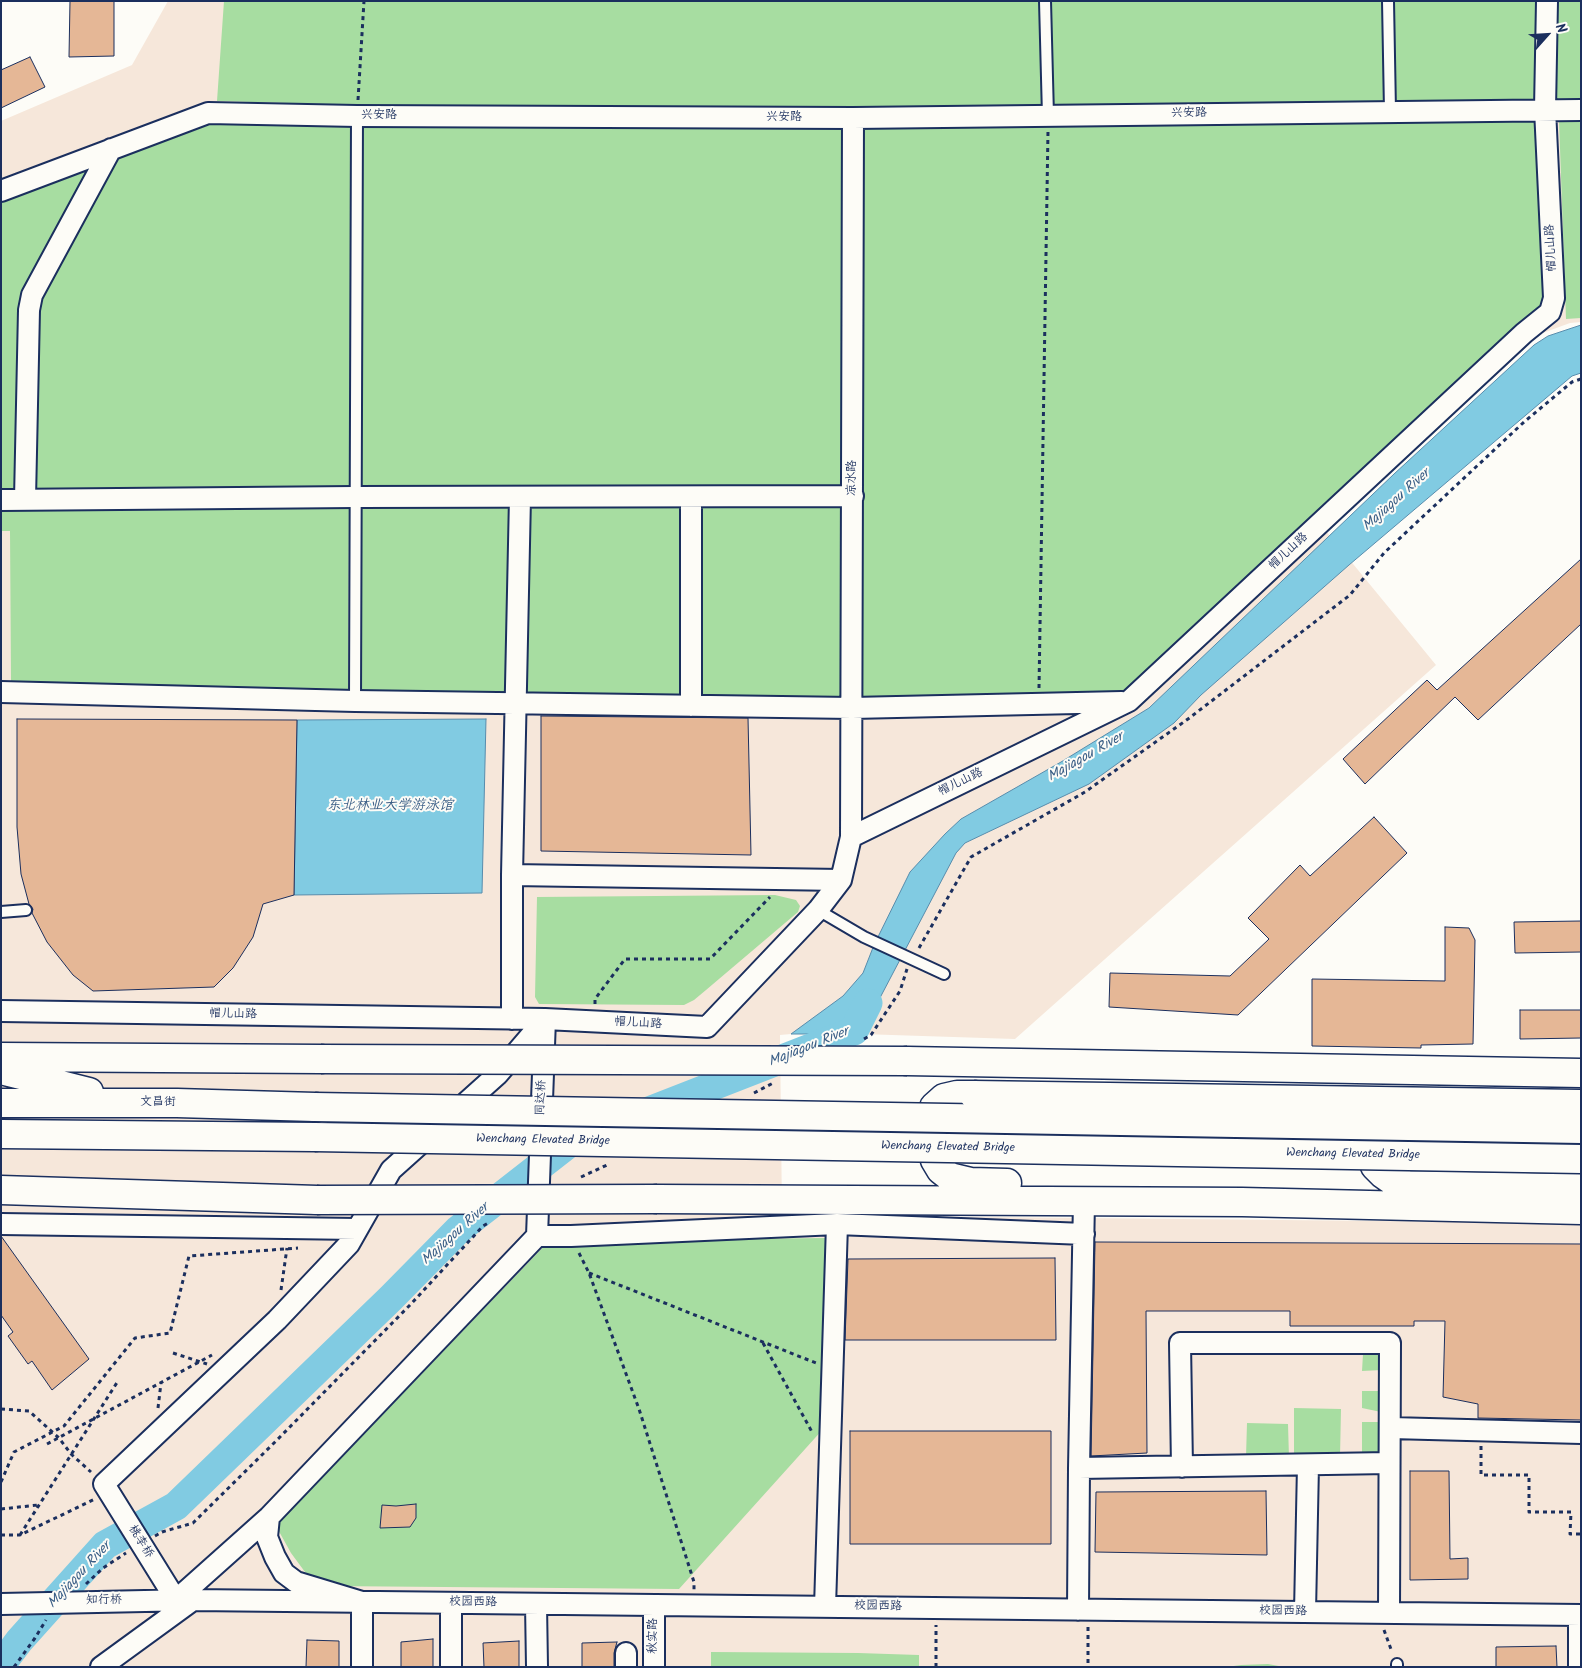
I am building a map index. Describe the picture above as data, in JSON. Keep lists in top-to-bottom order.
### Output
{
  "streets": {
    "main road": ["文昌街", "Wenchang Elevated Bridge"],
    "street": [
      "兴安路",
      "帽儿山路",
      "凉水路",
      "同达桥",
      "桃李桥",
      "知行桥",
      "校园西路",
      "秋实路"
    ]
  },
  "crossings": [
    ["兴安路", "帽儿山路"],
    ["兴安路", "凉水路"],
    ["帽儿山路", "凉水路"],
    ["帽儿山路", "同达桥"],
    ["桃李桥", "知行桥"],
    ["桃李桥", "校园西路"],
    ["知行桥", "校园西路"],
    ["校园西路", "秋实路"]
  ],
  "water": ["Majiagou River", "东北林业大学游泳馆"],
  "north": "top right"
}
